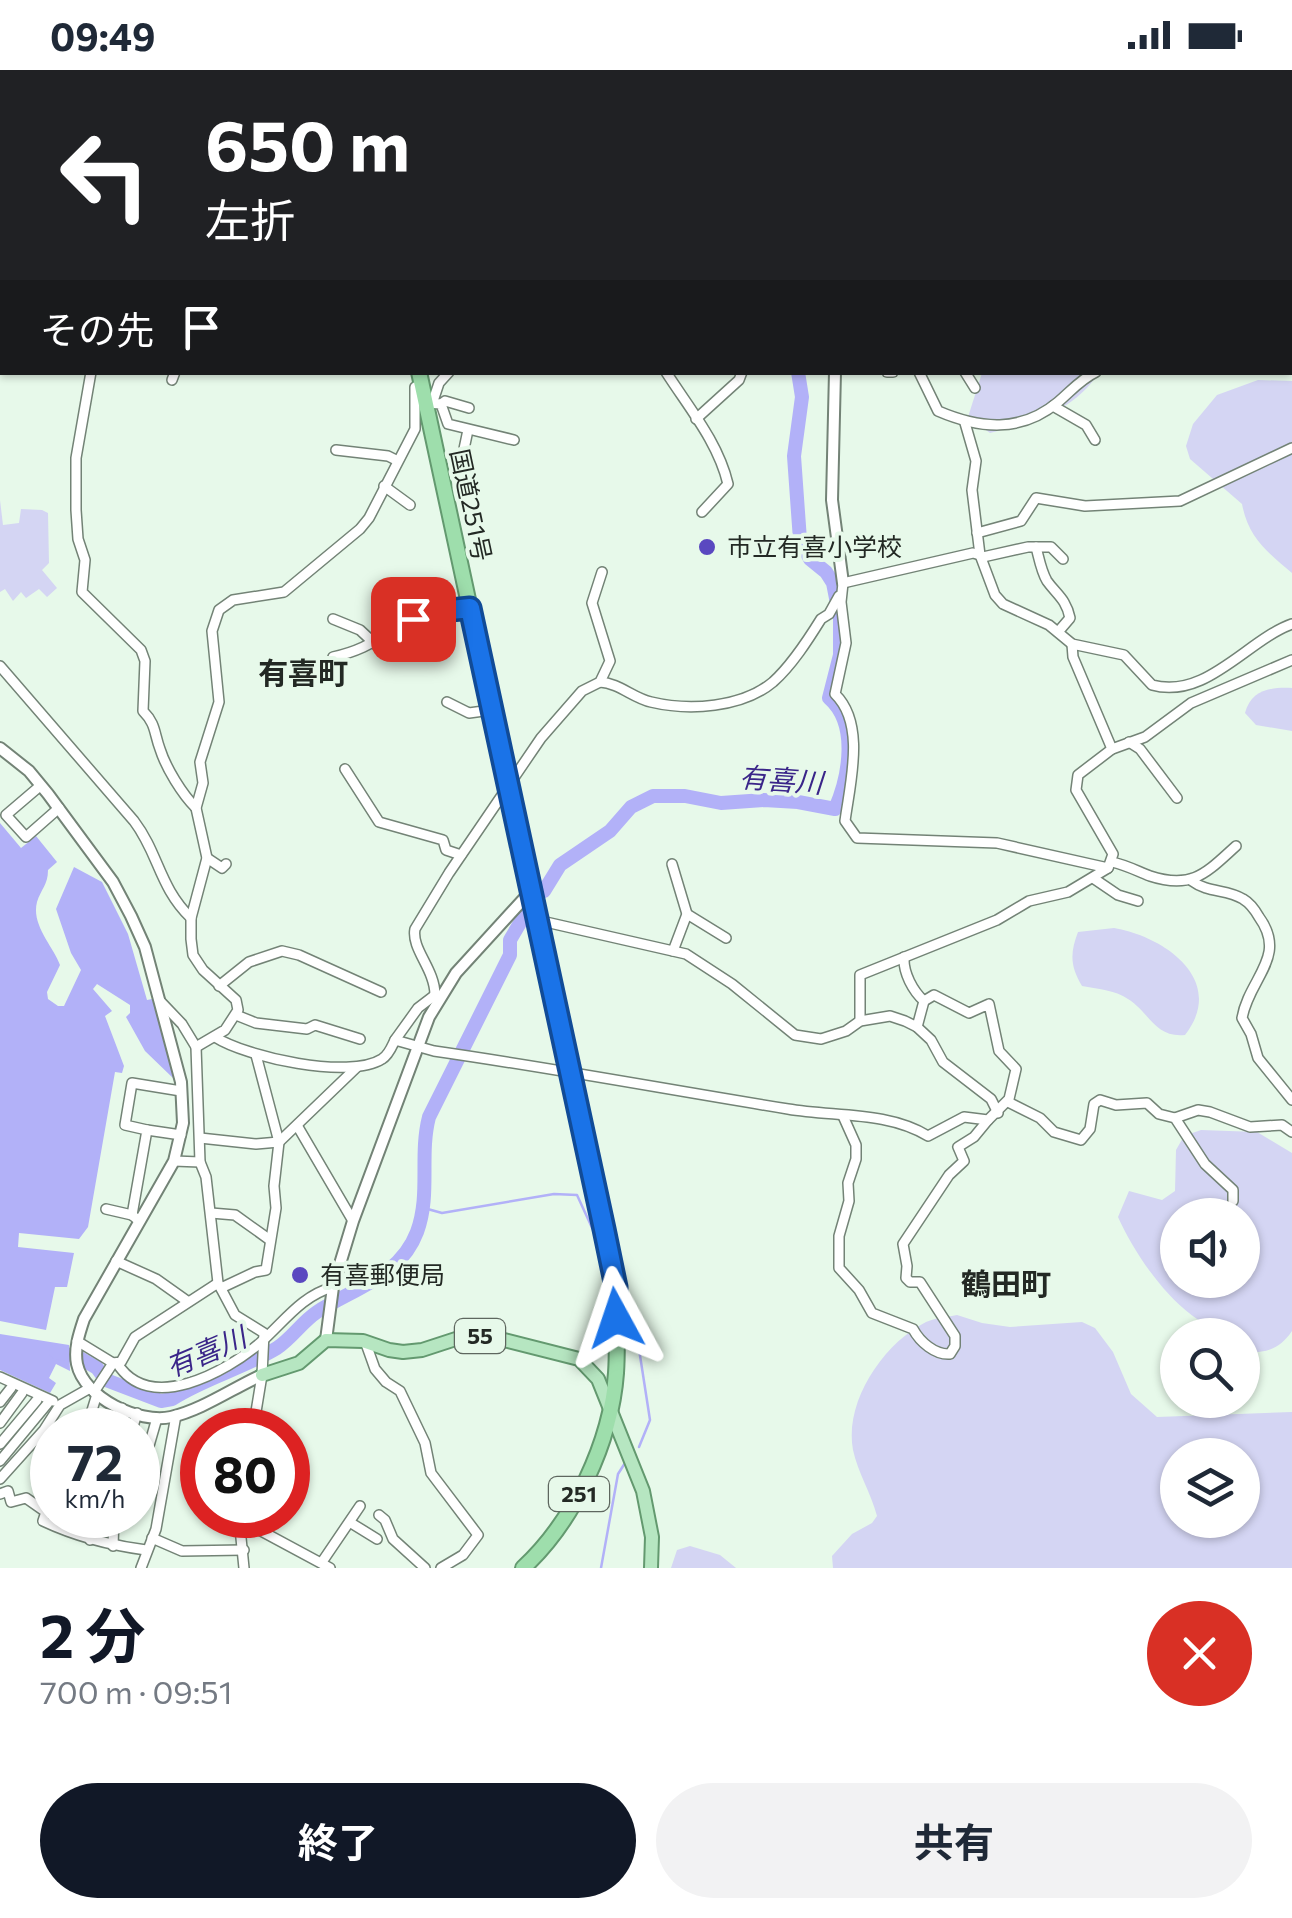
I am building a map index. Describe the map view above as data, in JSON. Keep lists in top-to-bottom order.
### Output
{
  "streets": {
    "highway": ["国道251号", "251"],
    "main road": ["55"]
  },
  "crossings": [
    ["国道251号", "55"]
  ],
  "districts": ["有喜町", "鶴田町"],
  "water": ["有喜川"],
  "places": ["市立有喜小学校", "有喜郵便局"],
  "page": {
    "status": "09:49",
    "turn": ["650 m", "左折"],
    "then": "その先",
    "speed": "72 km/h",
    "limit": "80",
    "heading": ["2 分", "700 m · 09:51"],
    "buttons": ["終了", "共有"]
  }
}
